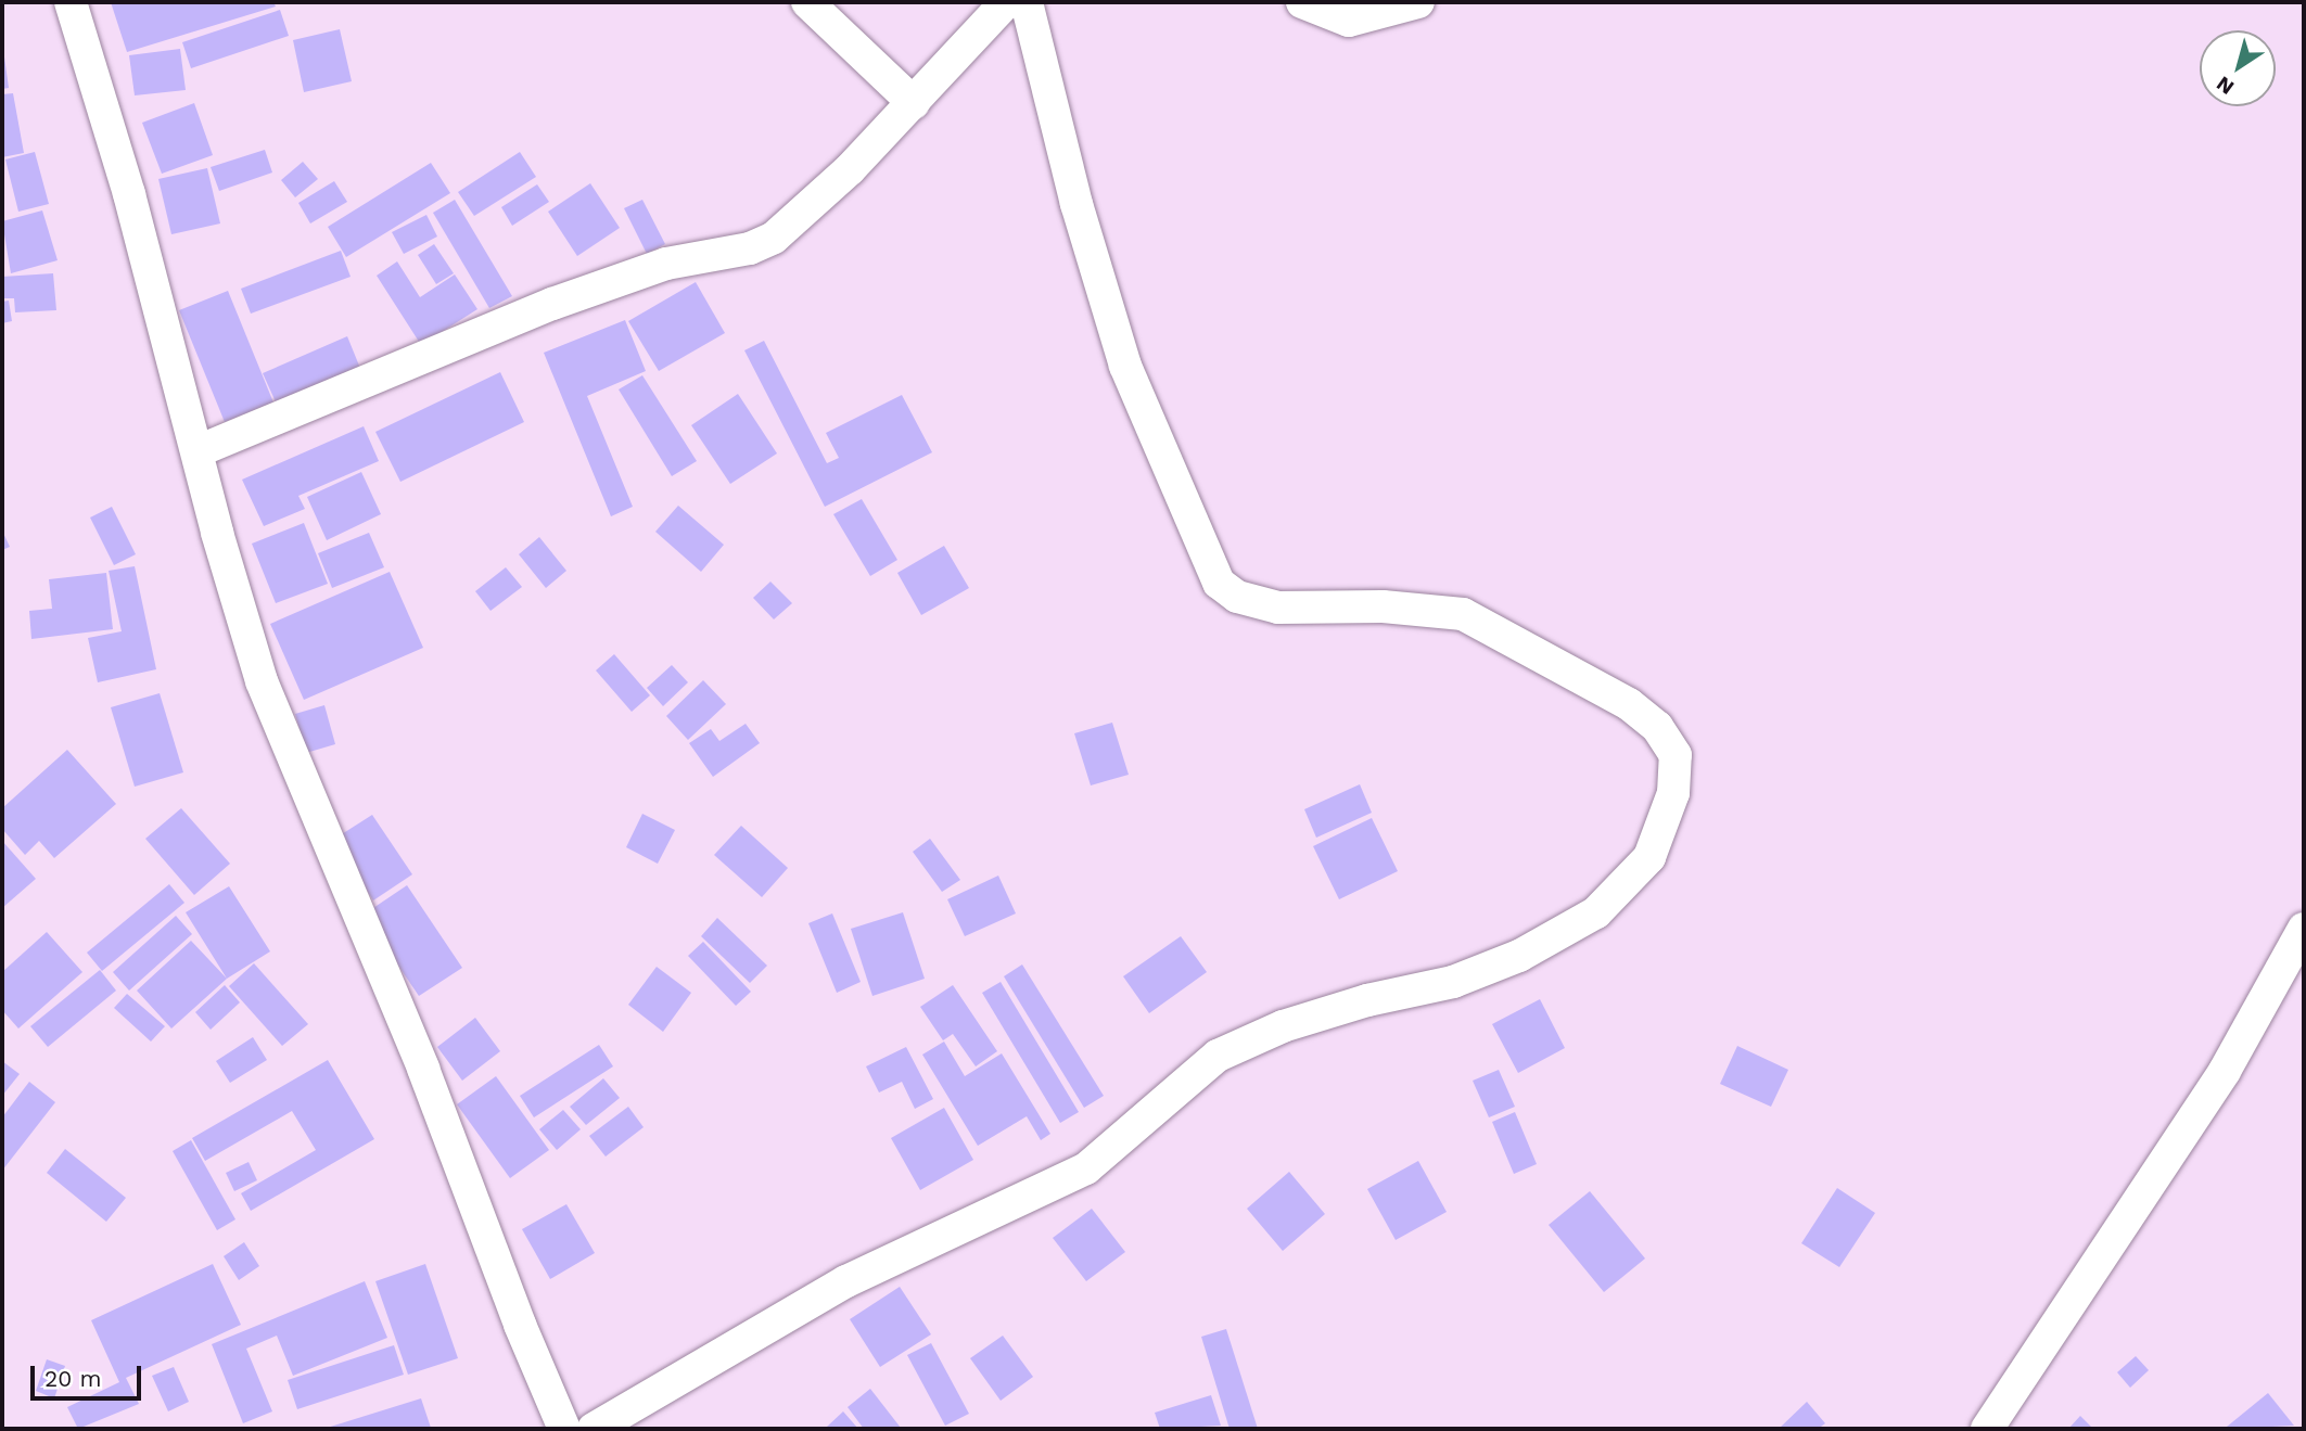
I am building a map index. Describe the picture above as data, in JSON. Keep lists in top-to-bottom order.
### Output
{
  "scale_bar": "20 m",
  "north": "bottom left"
}
